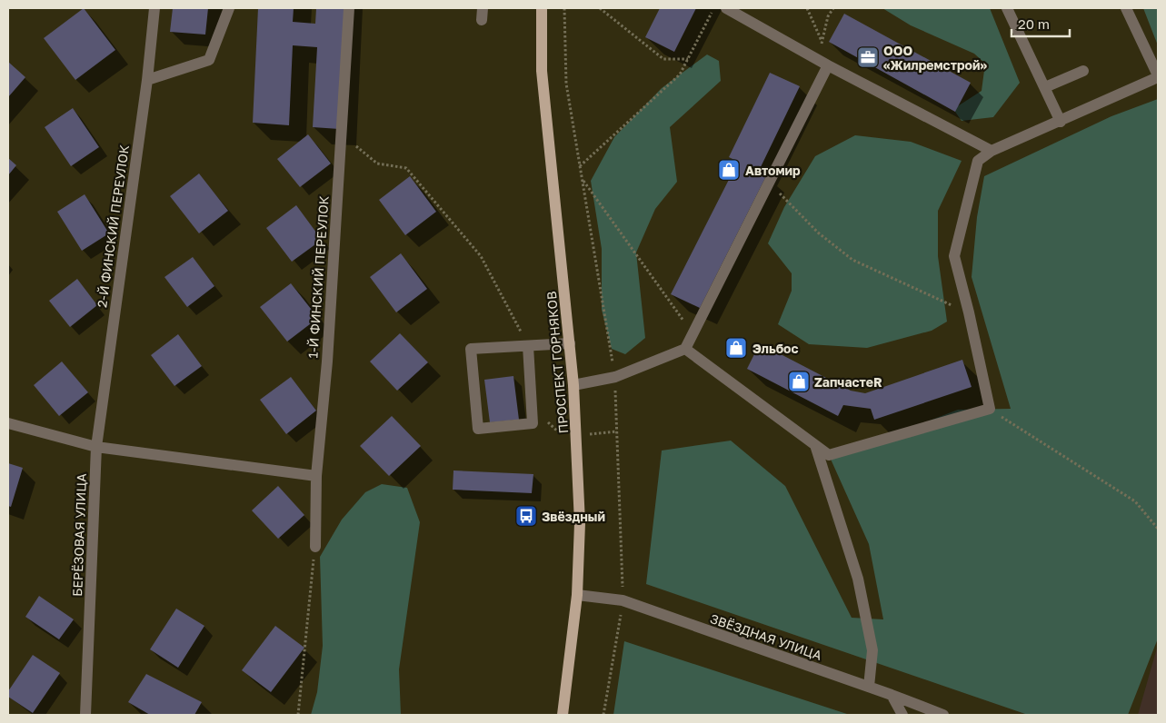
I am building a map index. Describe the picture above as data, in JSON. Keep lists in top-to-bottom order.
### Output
{
  "streets": {
    "main road": ["ПРОСПЕКТ ГОРНЯКОВ"],
    "street": [
      "2-Й ФИНСКИЙ ПЕРЕУЛОК",
      "1-Й ФИНСКИЙ ПЕРЕУЛОК",
      "БЕРЁЗОВАЯ УЛИЦА",
      "ЗВЁЗДНАЯ УЛИЦА"
    ]
  },
  "crossings": [
    ["2-Й ФИНСКИЙ ПЕРЕУЛОК", "БЕРЁЗОВАЯ УЛИЦА"],
    ["ПРОСПЕКТ ГОРНЯКОВ", "ЗВЁЗДНАЯ УЛИЦА"]
  ],
  "places": {
    "office": ["ООО «Жилремстрой»"],
    "shop": ["Автомир", "Эльбос", "ZапчастеR"],
    "bus stop": ["Звёздный"]
  },
  "scale_bar": "20 m"
}
